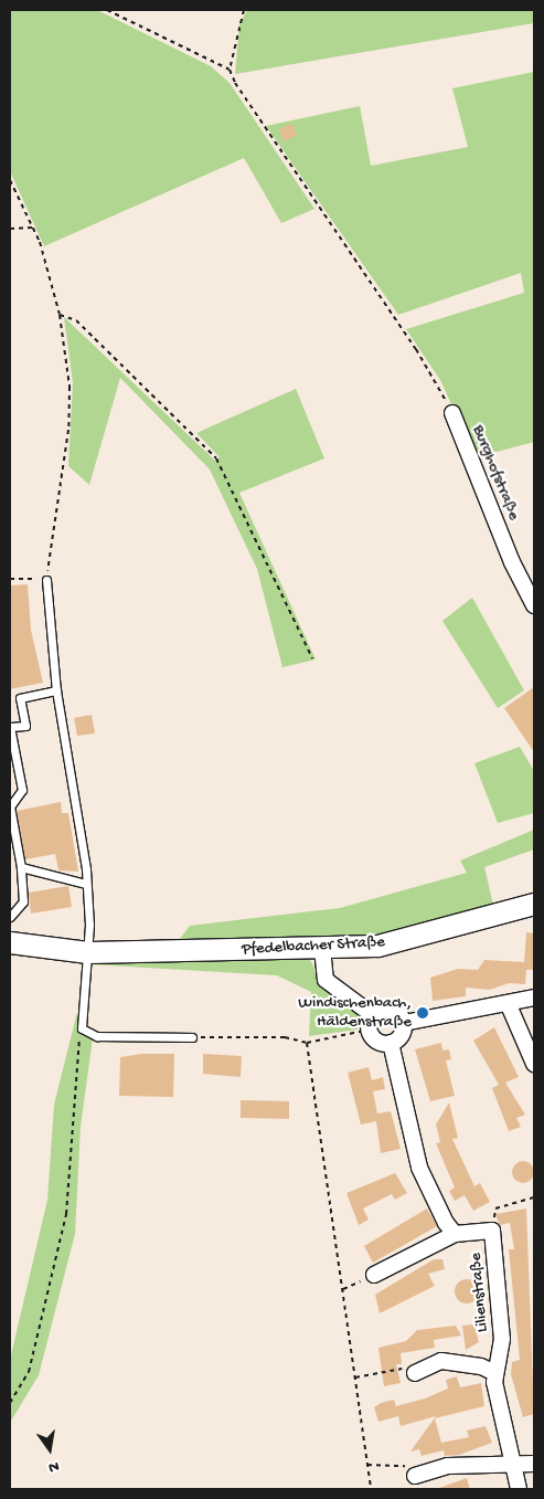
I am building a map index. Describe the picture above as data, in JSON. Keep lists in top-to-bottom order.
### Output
{
  "streets": {
    "street": ["Burghofstraße", "Pfedelbacher Straße", "Lilienstraße"]
  },
  "places": ["Windischenbach, Häldenstraße"],
  "north": "bottom"
}
